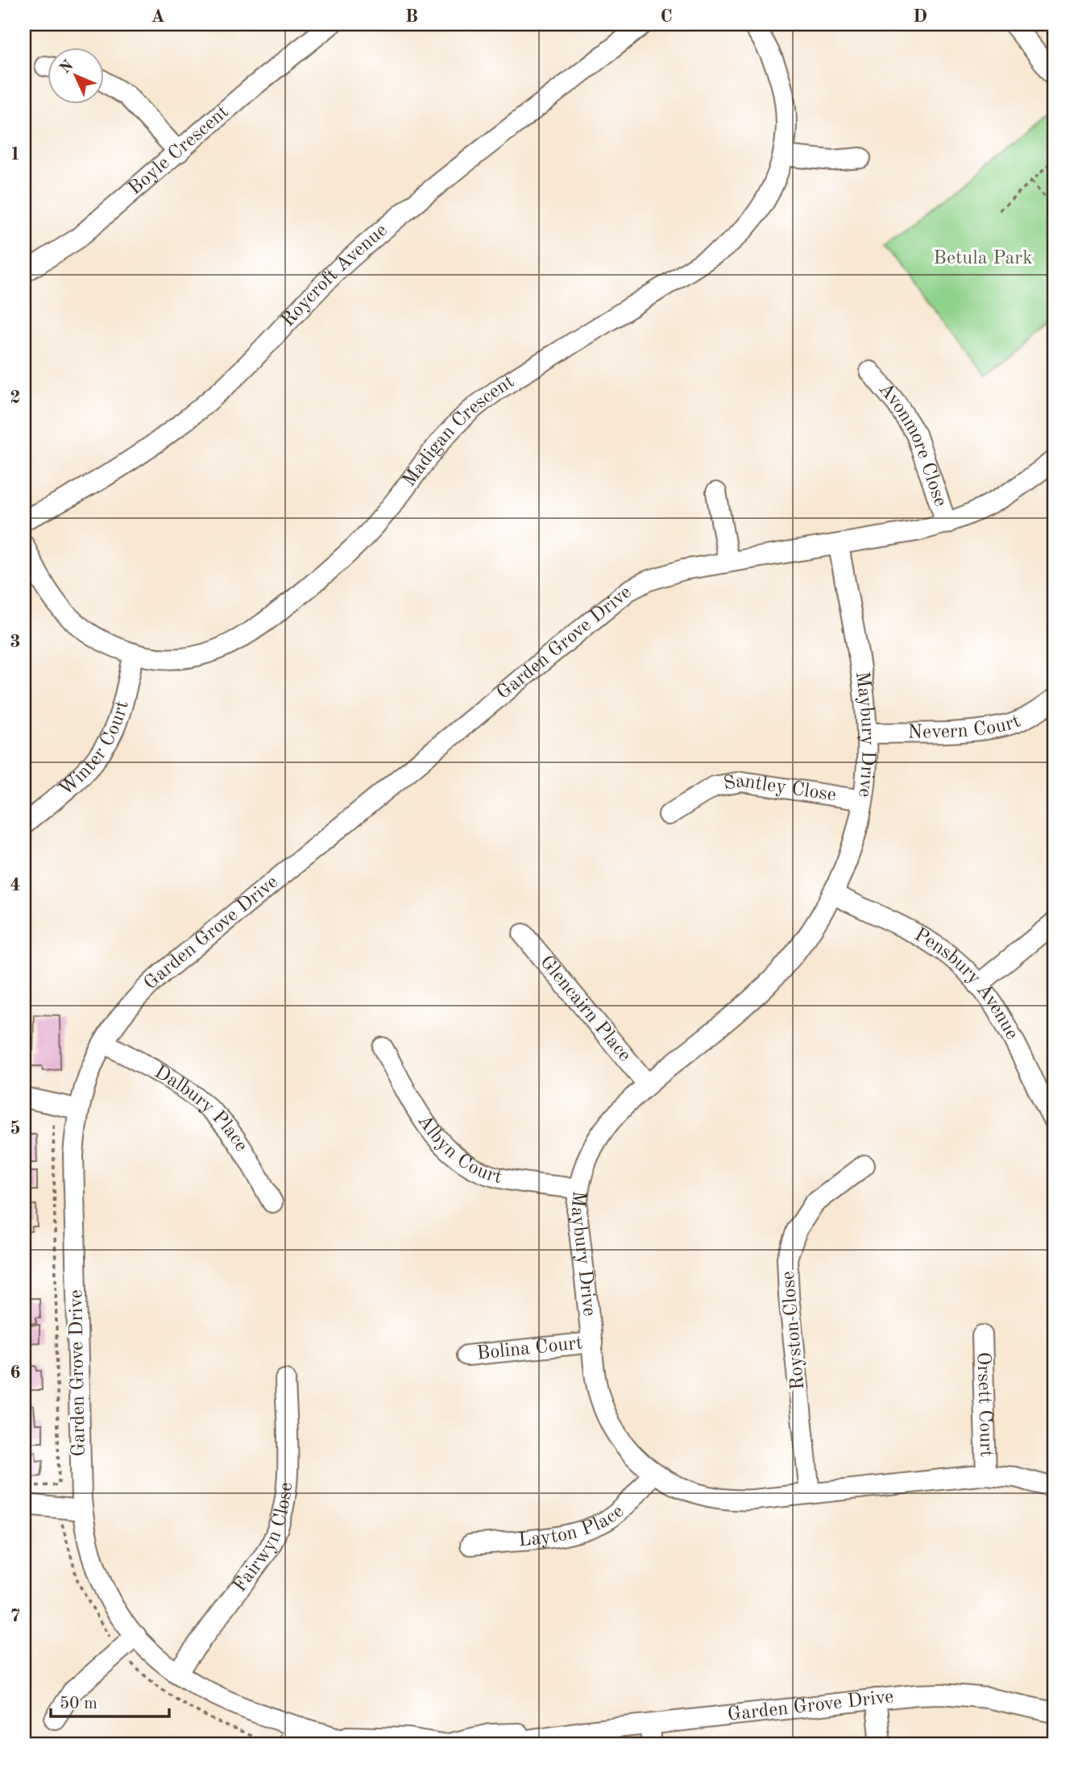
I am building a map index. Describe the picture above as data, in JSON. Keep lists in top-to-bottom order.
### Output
{
  "streets": {
    "street": [
      "Boyle Crescent",
      "Roycroft Avenue",
      "Madigan Crescent",
      "Avonmore Close",
      "Garden Grove Drive",
      "Nevern Court",
      "Maybury Drive",
      "Winter Court",
      "Santley Close",
      "Pensbury Avenue",
      "Glencairn Place",
      "Dalbury Place",
      "Albyn Court",
      "Royston Close",
      "Bolina Court",
      "Orsett Court",
      "Layton Place",
      "Fairwyn Close"
    ]
  },
  "crossings": [
    ["Madigan Crescent", "Winter Court"],
    ["Avonmore Close", "Garden Grove Drive"],
    ["Garden Grove Drive", "Maybury Drive"],
    ["Garden Grove Drive", "Dalbury Place"],
    ["Garden Grove Drive", "Fairwyn Close"],
    ["Nevern Court", "Maybury Drive"],
    ["Maybury Drive", "Santley Close"],
    ["Maybury Drive", "Pensbury Avenue"],
    ["Maybury Drive", "Glencairn Place"],
    ["Maybury Drive", "Albyn Court"],
    ["Maybury Drive", "Royston Close"],
    ["Maybury Drive", "Bolina Court"],
    ["Maybury Drive", "Orsett Court"],
    ["Maybury Drive", "Layton Place"]
  ],
  "parks": ["Betula Park"],
  "scale_bar": "50 m",
  "north": "top left",
  "grid": {
    "columns": [
      "A",
      "B",
      "C",
      "D"
    ],
    "rows": [
      "1",
      "2",
      "3",
      "4",
      "5",
      "6",
      "7"
    ]
  }
}
